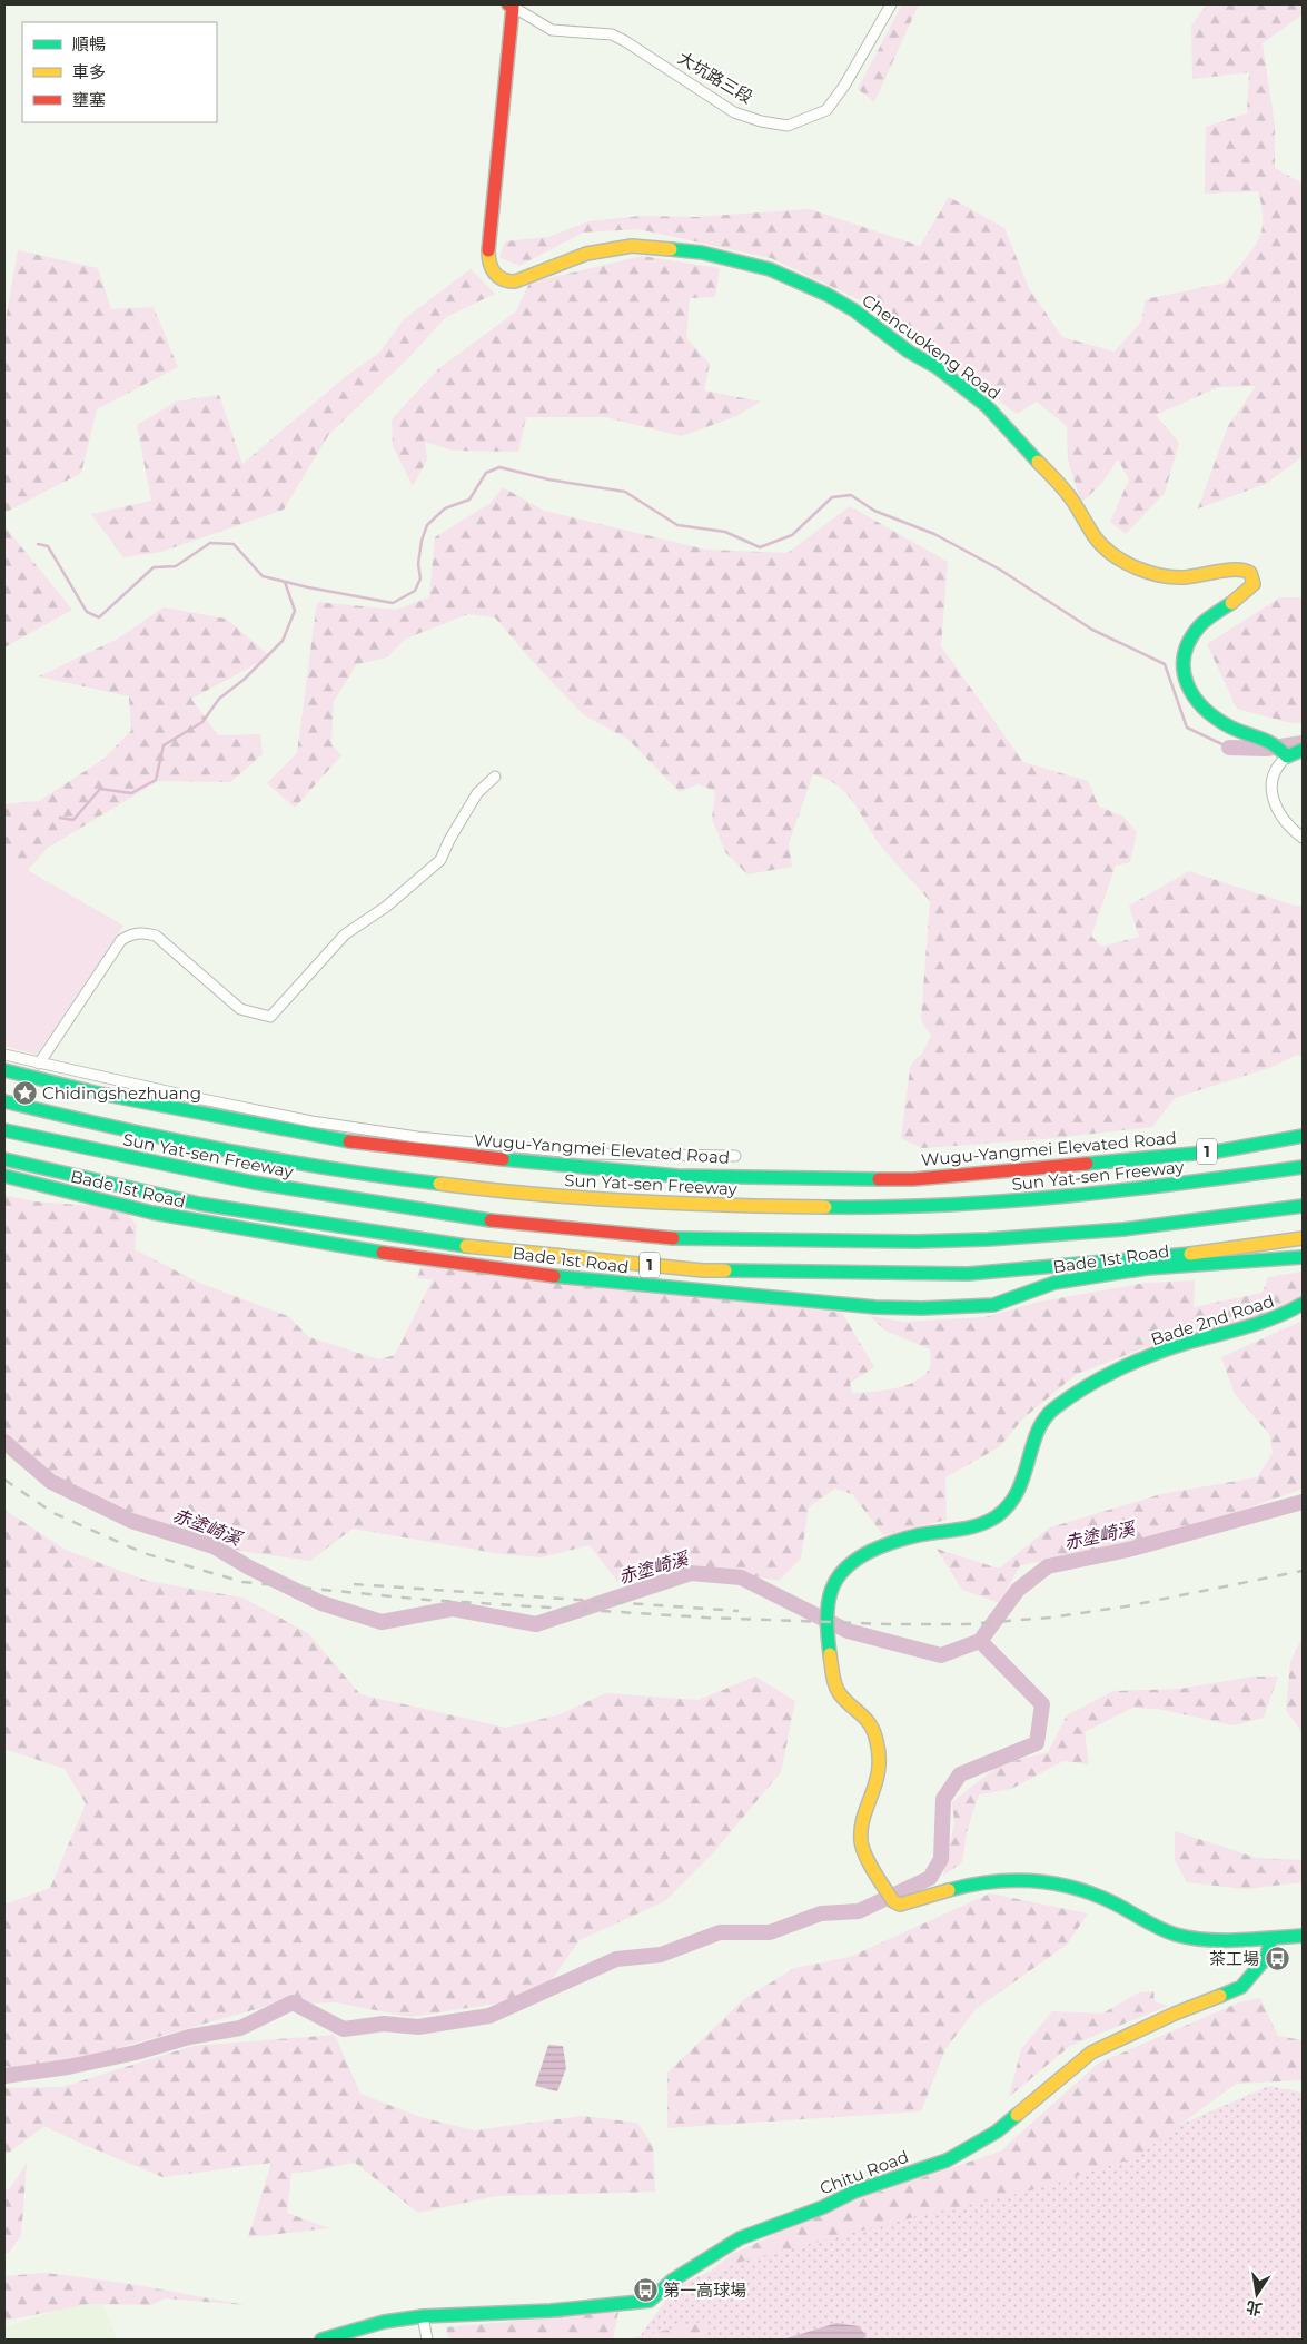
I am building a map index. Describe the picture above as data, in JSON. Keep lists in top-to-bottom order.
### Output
{
  "streets": {
    "main road": [
      "Chencuokeng Road",
      "Wugu-Yangmei Elevated Road",
      "1",
      "Sun Yat-sen Freeway",
      "Bade 1st Road",
      "Bade 2nd Road",
      "Chitu Road"
    ],
    "street": ["大坑路三段"]
  },
  "crossings": [
    ["大坑路三段", "Chencuokeng Road"],
    ["Bade 2nd Road", "Chitu Road"]
  ],
  "water": ["赤塗崎溪"],
  "places": {
    "place": ["Chidingshezhuang"],
    "bus stop": ["茶工場", "第一高球場"]
  },
  "legend": ["順暢", "車多", "壅塞"],
  "north": "bottom"
}
